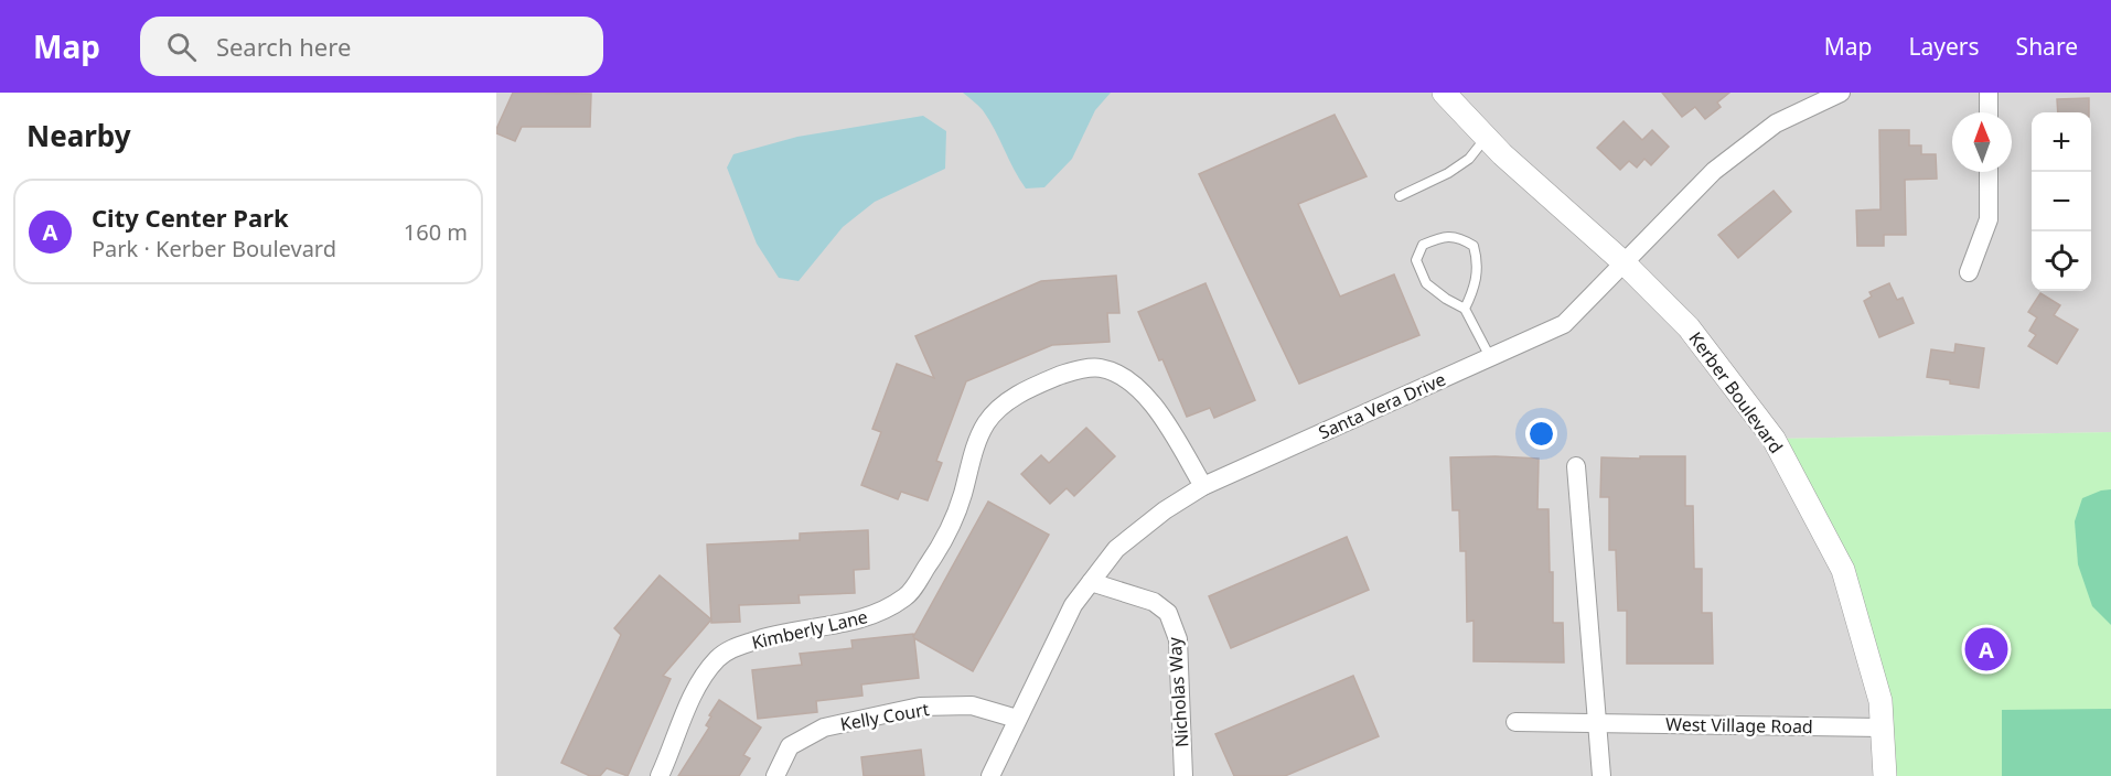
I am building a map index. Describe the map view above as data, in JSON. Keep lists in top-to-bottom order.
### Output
{
  "streets": {
    "street": [
      "Kerber Boulevard",
      "Santa Vera Drive",
      "Kimberly Lane",
      "Nicholas Way",
      "Kelly Court",
      "West Village Road"
    ]
  },
  "crossings": [
    ["Kerber Boulevard", "Santa Vera Drive"],
    ["Kerber Boulevard", "West Village Road"],
    ["Santa Vera Drive", "Kimberly Lane"],
    ["Santa Vera Drive", "Nicholas Way"],
    ["Santa Vera Drive", "Kelly Court"]
  ],
  "north": "top",
  "page": {
    "header": "Map",
    "search": "Search here",
    "nav": ["Map", "Layers", "Share"],
    "heading": "Nearby",
    "map_buttons": ["+", "−"],
    "list": [
      {
        "mark": "A",
        "name": "City Center Park",
        "note": "Park · Kerber Boulevard",
        "value": "160 m"
      }
    ],
    "pins": "A"
  }
}
